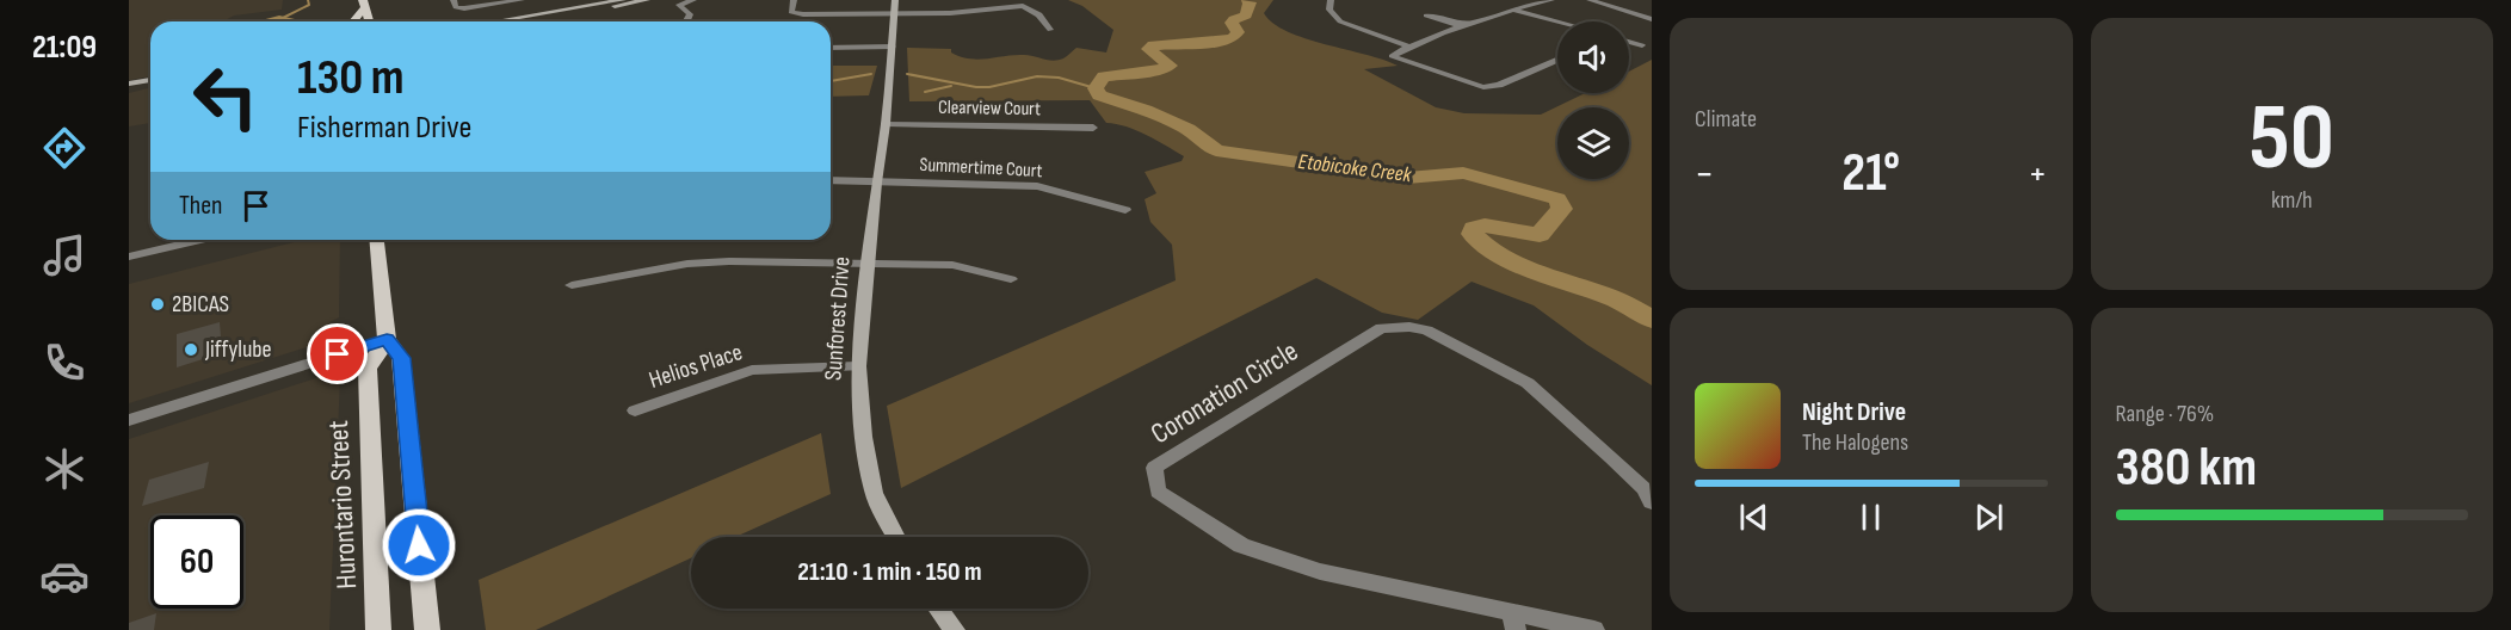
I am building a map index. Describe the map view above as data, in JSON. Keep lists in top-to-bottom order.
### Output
{
  "streets": {
    "main road": ["Hurontario Street"],
    "street": [
      "Clearview Court",
      "Summertime Court",
      "Sunforest Drive",
      "Helios Place",
      "Coronation Circle"
    ]
  },
  "crossings": [
    ["Clearview Court", "Sunforest Drive"],
    ["Summertime Court", "Sunforest Drive"],
    ["Sunforest Drive", "Helios Place"]
  ],
  "water": ["Etobicoke Creek"],
  "places": ["2BICAS", "Jiffylube"],
  "page": {
    "tabs": "21:09",
    "tile": [
      "Climate",
      ["50", "km/h"],
      ["Range · 76%", "380 km"]
    ],
    "turn": ["130 m", "Fisherman Drive"],
    "heat": ["−", "21°", "+"],
    "then": "Then",
    "song": ["Night Drive", "The Halogens"],
    "limit": "60",
    "trip": "21:10 · 1 min · 150 m"
  }
}
